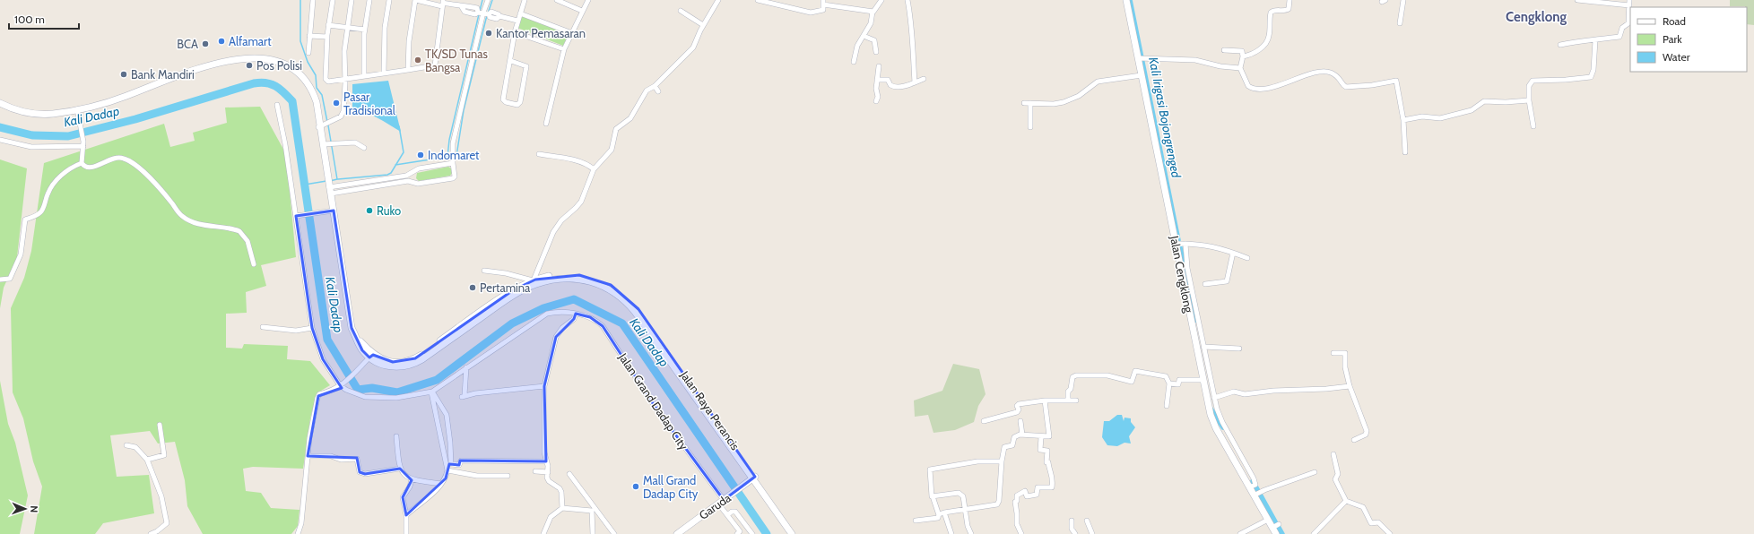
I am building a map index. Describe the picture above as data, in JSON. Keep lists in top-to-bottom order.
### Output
{
  "streets": {
    "street": [
      "Jalan Cengklong",
      "Jalan Grand Dadap City",
      "Jalan Raya Perancis",
      "Garuda"
    ]
  },
  "crossings": [
    ["Jalan Grand Dadap City", "Garuda"],
    ["Jalan Raya Perancis", "Garuda"]
  ],
  "districts": ["Cengklong"],
  "water": ["Kali Dadap", "Kali Irigasi Bojongrenged"],
  "places": [
    "Kantor Pemasaran",
    "Alfamart",
    "BCA",
    "TK/SD Tunas Bangsa",
    "Pos Polisi",
    "Bank Mandiri",
    "Pasar Tradisional",
    "Indomaret",
    "Ruko",
    "Pertamina",
    "Mall Grand Dadap City"
  ],
  "legend": ["Road", "Park", "Water"],
  "scale_bar": "100 m",
  "north": "right"
}
